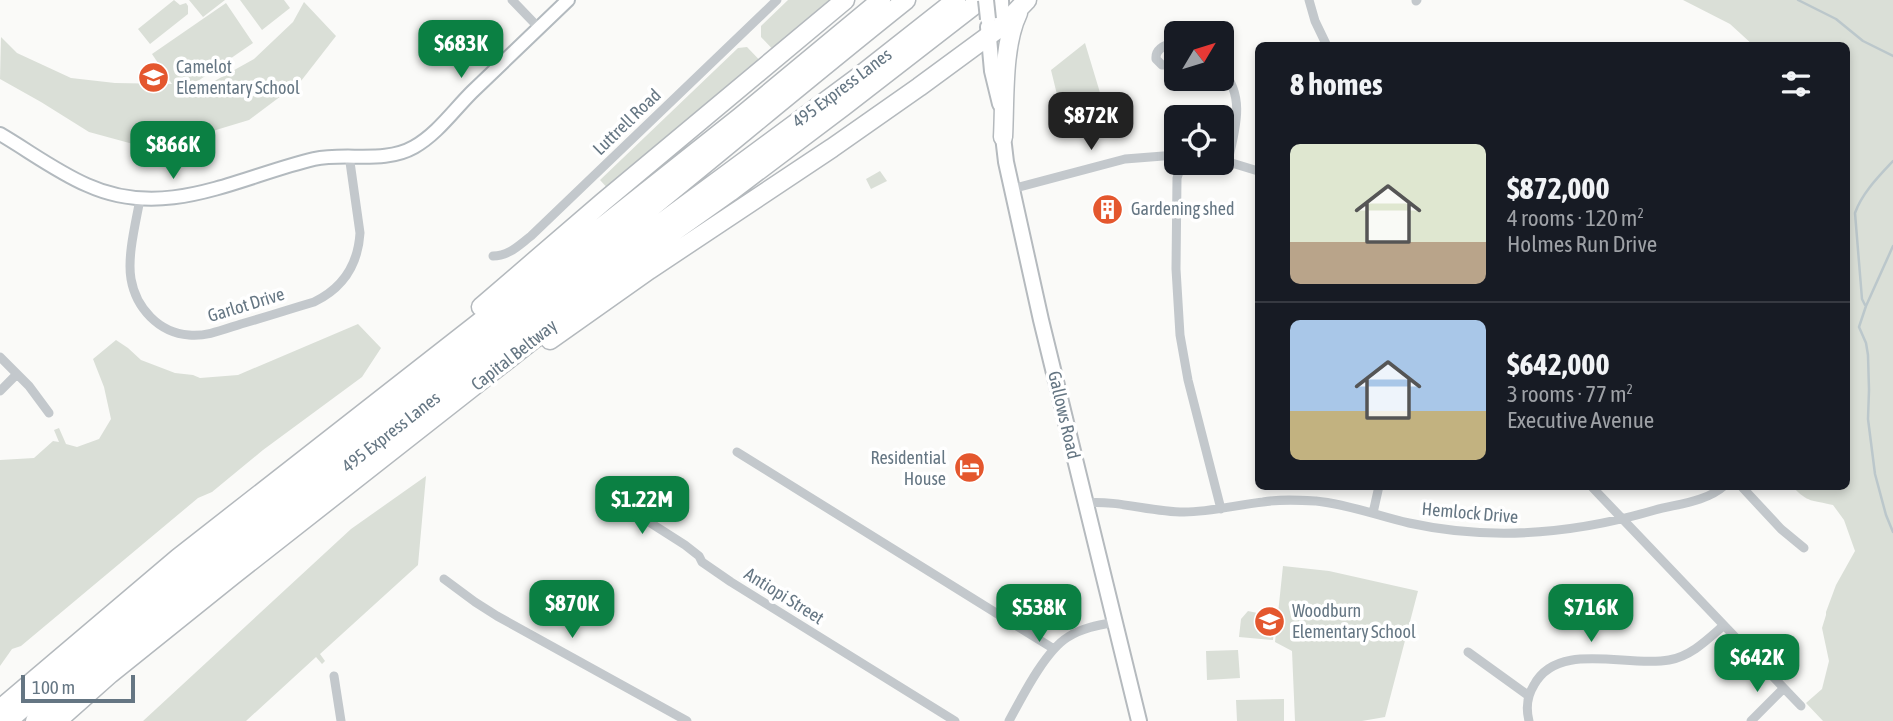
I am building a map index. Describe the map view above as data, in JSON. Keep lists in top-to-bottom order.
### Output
{
  "streets": {
    "highway": ["495 Express Lanes", "Capital Beltway"],
    "main road": ["Gallows Road"],
    "street": [
      "Luttrell Road",
      "Garlot Drive",
      "Hemlock Drive",
      "Antiopi Street"
    ]
  },
  "crossings": [
    ["Gallows Road", "Hemlock Drive"]
  ],
  "places": {
    "school or university": ["Camelot Elementary School", "Woodburn Elementary School"],
    "building": ["Gardening shed"],
    "hotel": ["Residential House"]
  },
  "scale_bar": "100 m",
  "north": "top right",
  "page": {
    "price": [
      "$683K",
      "$872K",
      "$866K",
      "$1.22M",
      "$870K",
      "$538K",
      "$716K",
      "$642K"
    ],
    "heading": "8 homes",
    "list": [
      {
        "name": "$872,000",
        "note": "4 rooms · 120 m² · Holmes Run Drive"
      },
      {
        "name": "$642,000",
        "note": "3 rooms · 77 m² · Executive Avenue"
      }
    ],
    "scale": "100 m"
  }
}
